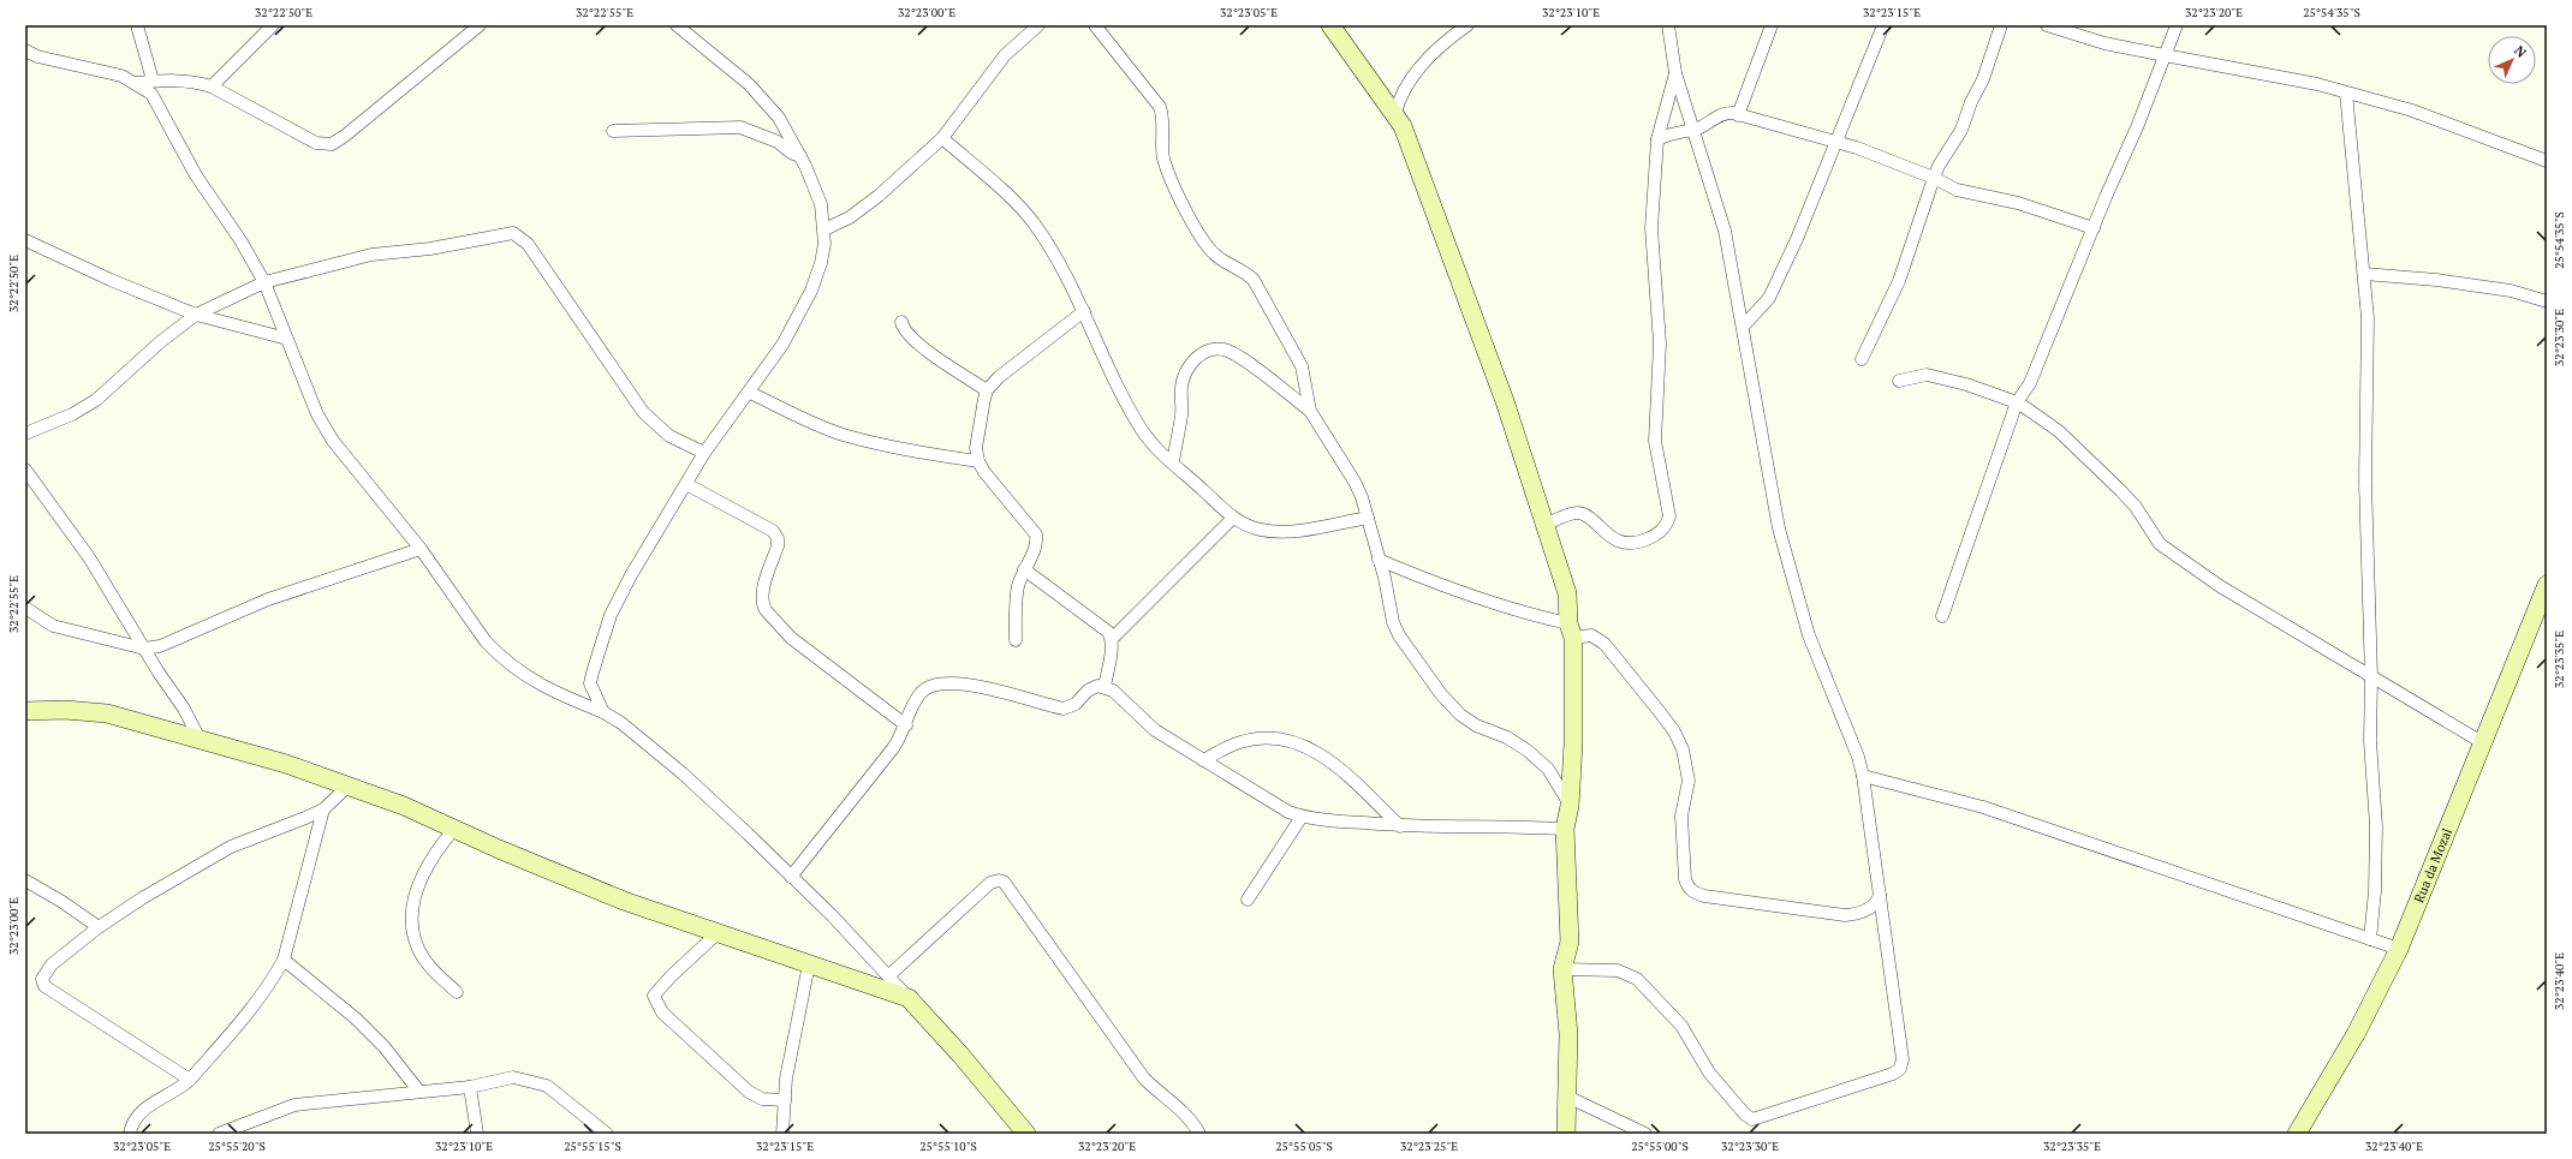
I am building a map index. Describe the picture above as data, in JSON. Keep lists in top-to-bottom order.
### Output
{
  "streets": {
    "street": ["Rua da Mozal"]
  },
  "north": "top right",
  "coordinates": [
    "32°22'50\"E",
    "32°22'55\"E",
    "32°23'00\"E",
    "32°23'05\"E",
    "32°23'10\"E",
    "32°23'15\"E",
    "32°23'20\"E",
    "25°54'35\"S",
    "32°23'30\"E",
    "32°23'35\"E",
    "32°23'40\"E",
    "25°55'20\"S",
    "25°55'15\"S",
    "25°55'10\"S",
    "25°55'05\"S",
    "32°23'25\"E",
    "25°55'00\"S"
  ]
}
